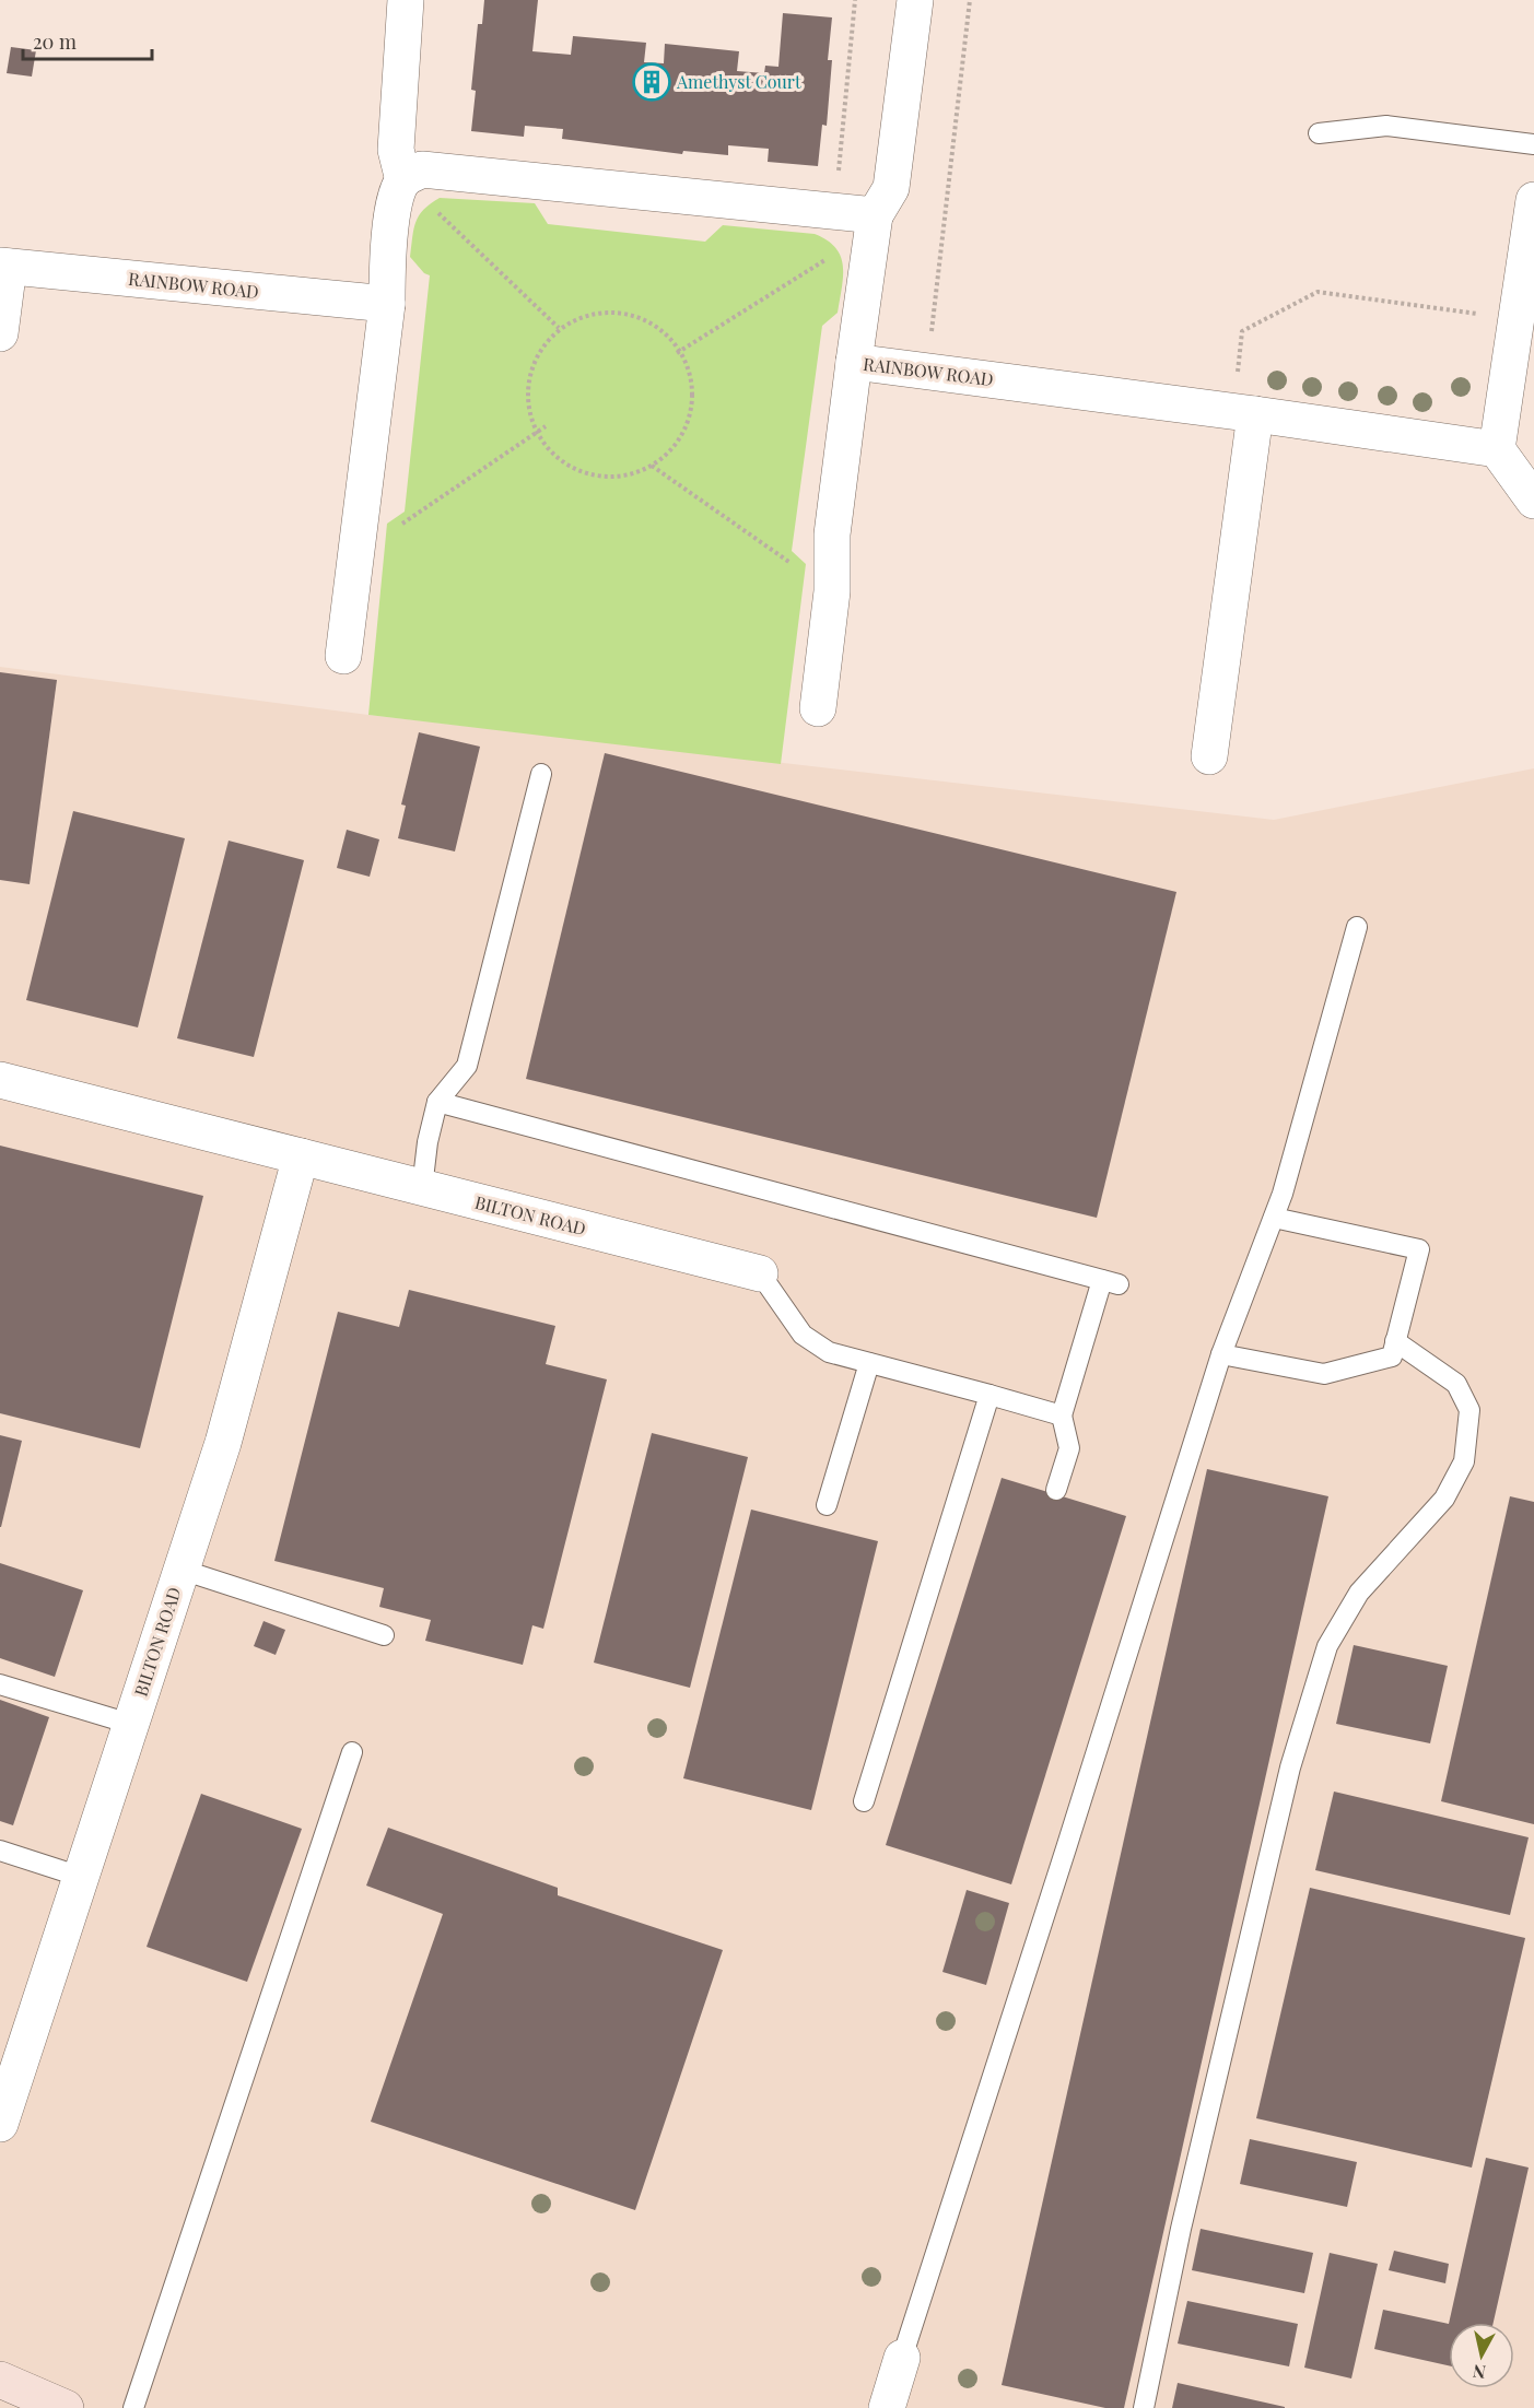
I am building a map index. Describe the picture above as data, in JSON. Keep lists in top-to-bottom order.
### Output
{
  "streets": {
    "street": ["RAINBOW ROAD", "BILTON ROAD"]
  },
  "places": {
    "building": ["Amethyst Court"]
  },
  "scale_bar": "20 m",
  "north": "bottom"
}
